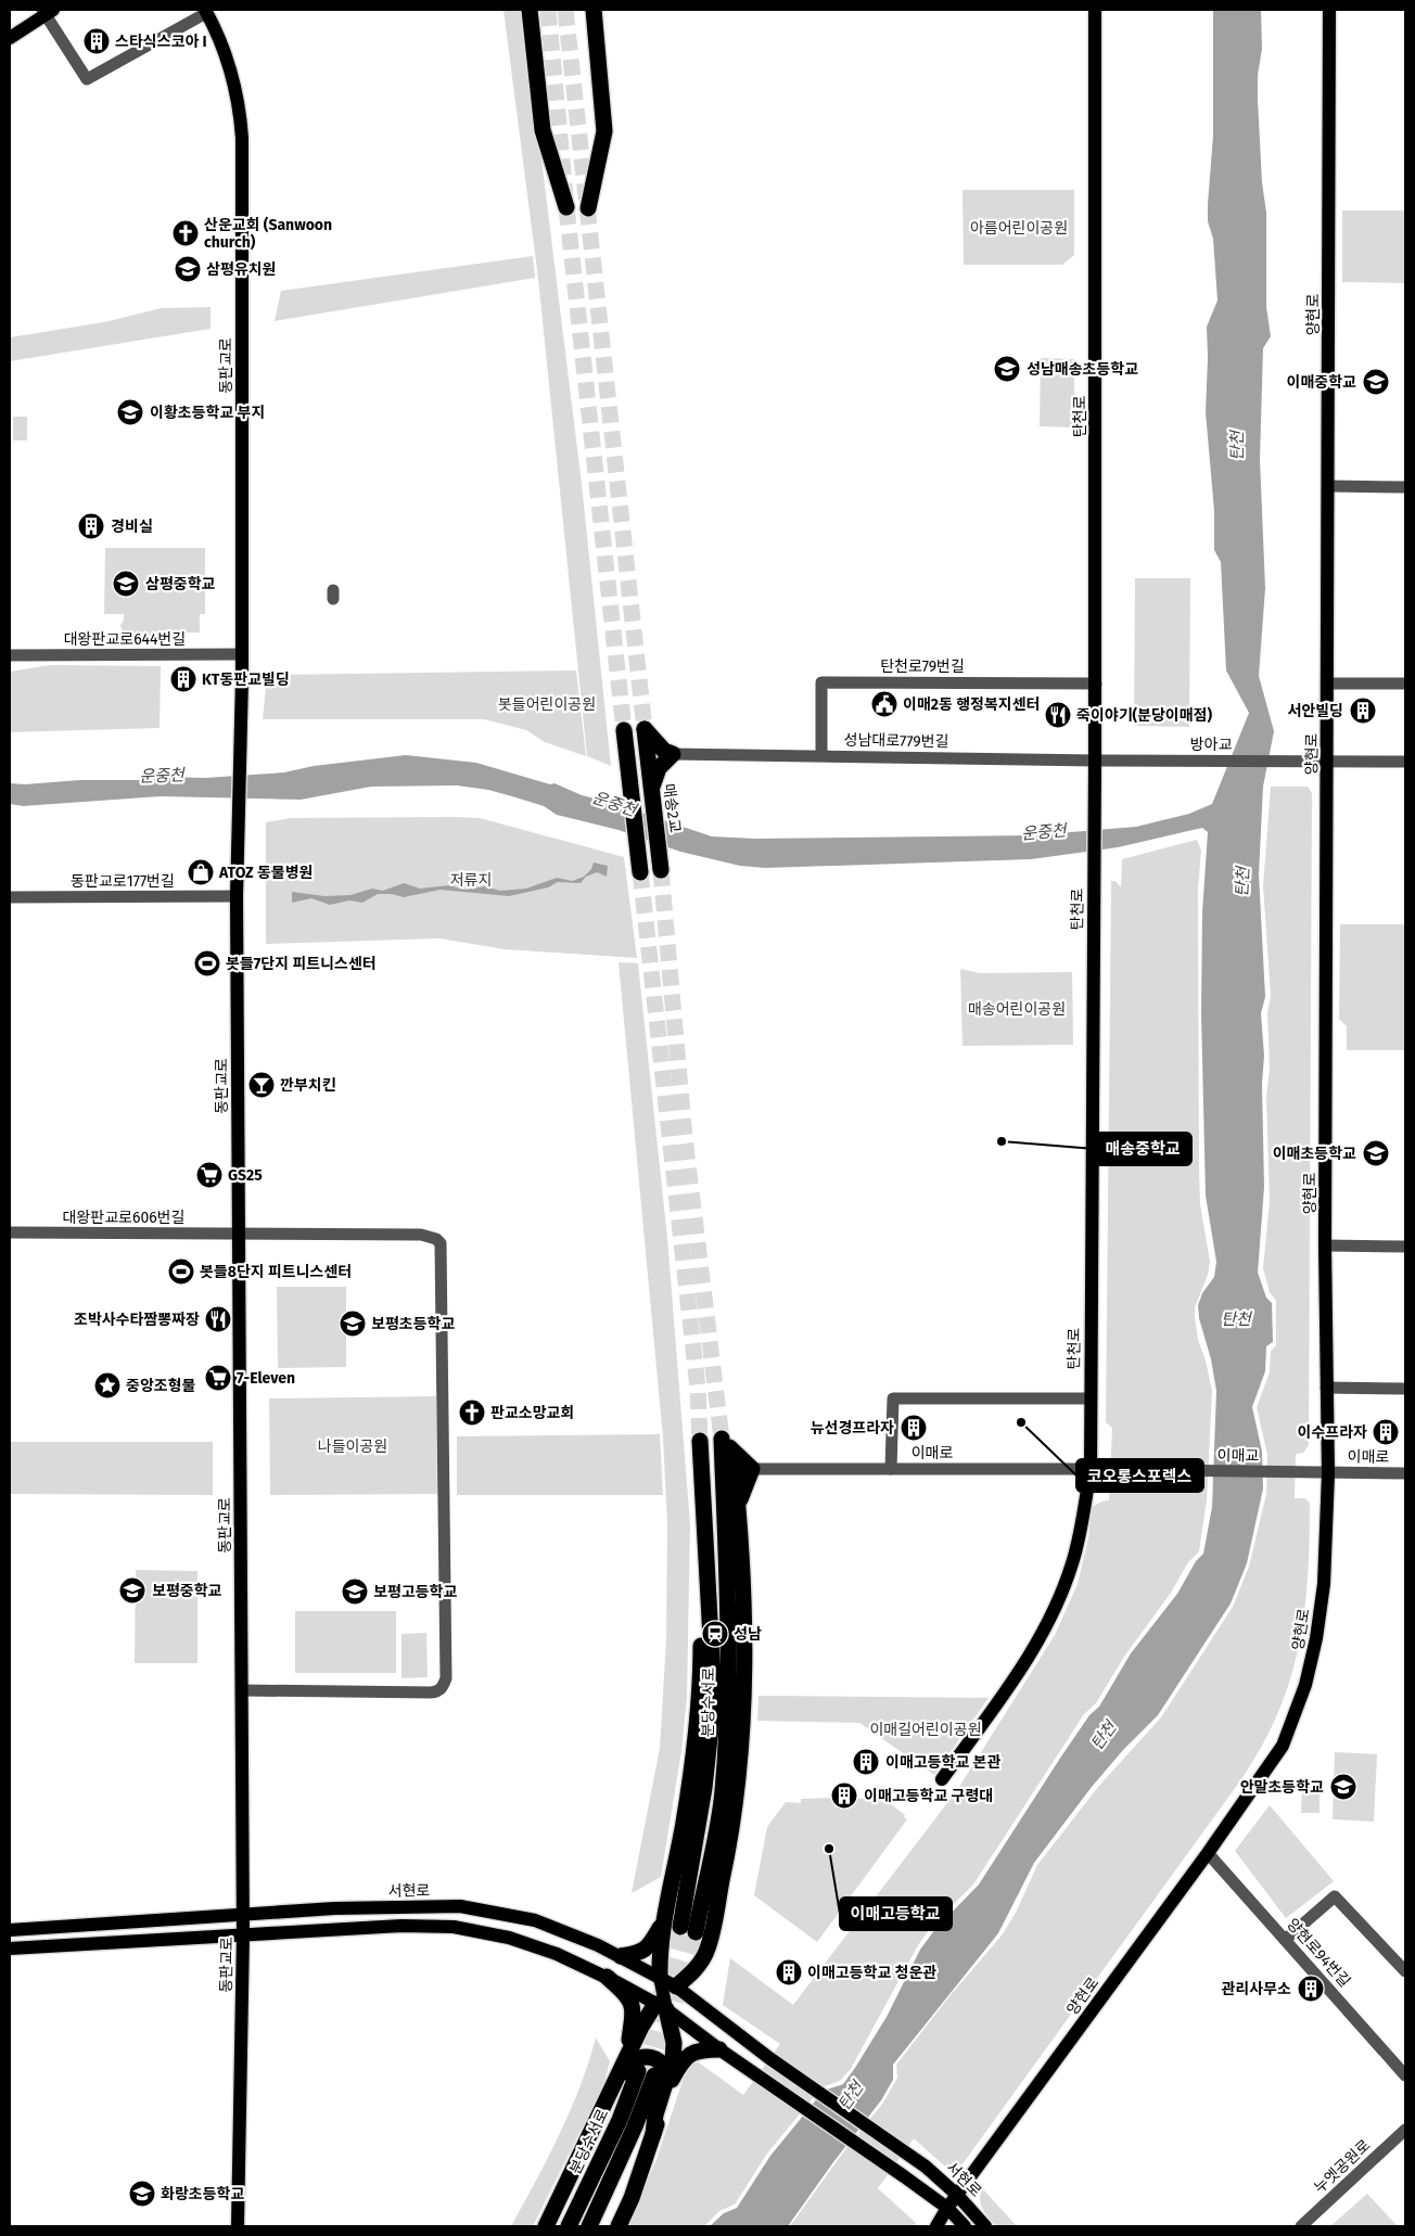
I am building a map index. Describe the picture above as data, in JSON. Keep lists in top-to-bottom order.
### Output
{
  "streets": {
    "highway": ["매송2교", "분당수서로"],
    "main road": [
      "양현로",
      "동판교로",
      "탄천로",
      "서현로"
    ],
    "street": [
      "대왕판교로644번길",
      "탄천로79번길",
      "성남대로779번길",
      "방아교",
      "동판교로177번길",
      "대왕판교로606번길",
      "이매로",
      "이매교",
      "양현로94번길",
      "누엣공원로"
    ]
  },
  "crossings": [
    ["양현로", "방아교"],
    ["양현로", "이매로"],
    ["양현로", "서현로"],
    ["양현로", "양현로94번길"],
    ["동판교로", "대왕판교로644번길"],
    ["동판교로", "동판교로177번길"],
    ["동판교로", "대왕판교로606번길"],
    ["동판교로", "서현로"],
    ["탄천로", "탄천로79번길"],
    ["탄천로", "성남대로779번길"],
    ["탄천로", "이매로"],
    ["탄천로79번길", "성남대로779번길"],
    ["성남대로779번길", "방아교"],
    ["이매로", "이매교"]
  ],
  "water": ["탄천", "운중천"],
  "parks": [
    "아름어린이공원",
    "봇들어린이공원",
    "저류지",
    "매송어린이공원",
    "나들이공원",
    "이매길어린이공원"
  ],
  "places": {
    "building": [
      "스타식스코아 I",
      "경비실",
      "KT동판교빌딩",
      "서안빌딩",
      "뉴선경프라자",
      "이수프라자",
      "이매고등학교 본관",
      "이매고등학교 구령대",
      "이매고등학교 청운관",
      "관리사무소"
    ],
    "church": ["산운교회 (Sanwoon church)", "판교소망교회"],
    "school or university": [
      "삼평유치원",
      "성남매송초등학교",
      "이매중학교",
      "이황초등학교 부지",
      "삼평중학교",
      "이매초등학교",
      "보평초등학교",
      "보평중학교",
      "보평고등학교",
      "안말초등학교",
      "화랑초등학교"
    ],
    "public building": ["이매2동 행정복지센터"],
    "restaurant": ["죽이야기(분당이매점)", "조박사수타짬뽕짜장"],
    "shop": ["ATOZ 동물병원"],
    "sports": ["봇들7단지 피트니스센터", "봇들8단지 피트니스센터"],
    "bar": ["깐부치킨"],
    "other": ["매송중학교", "코오롱스포렉스", "이매고등학교"],
    "supermarket": ["GS25", "7-Eleven"],
    "place": ["중앙조형물"],
    "station": ["성남"]
  }
}
